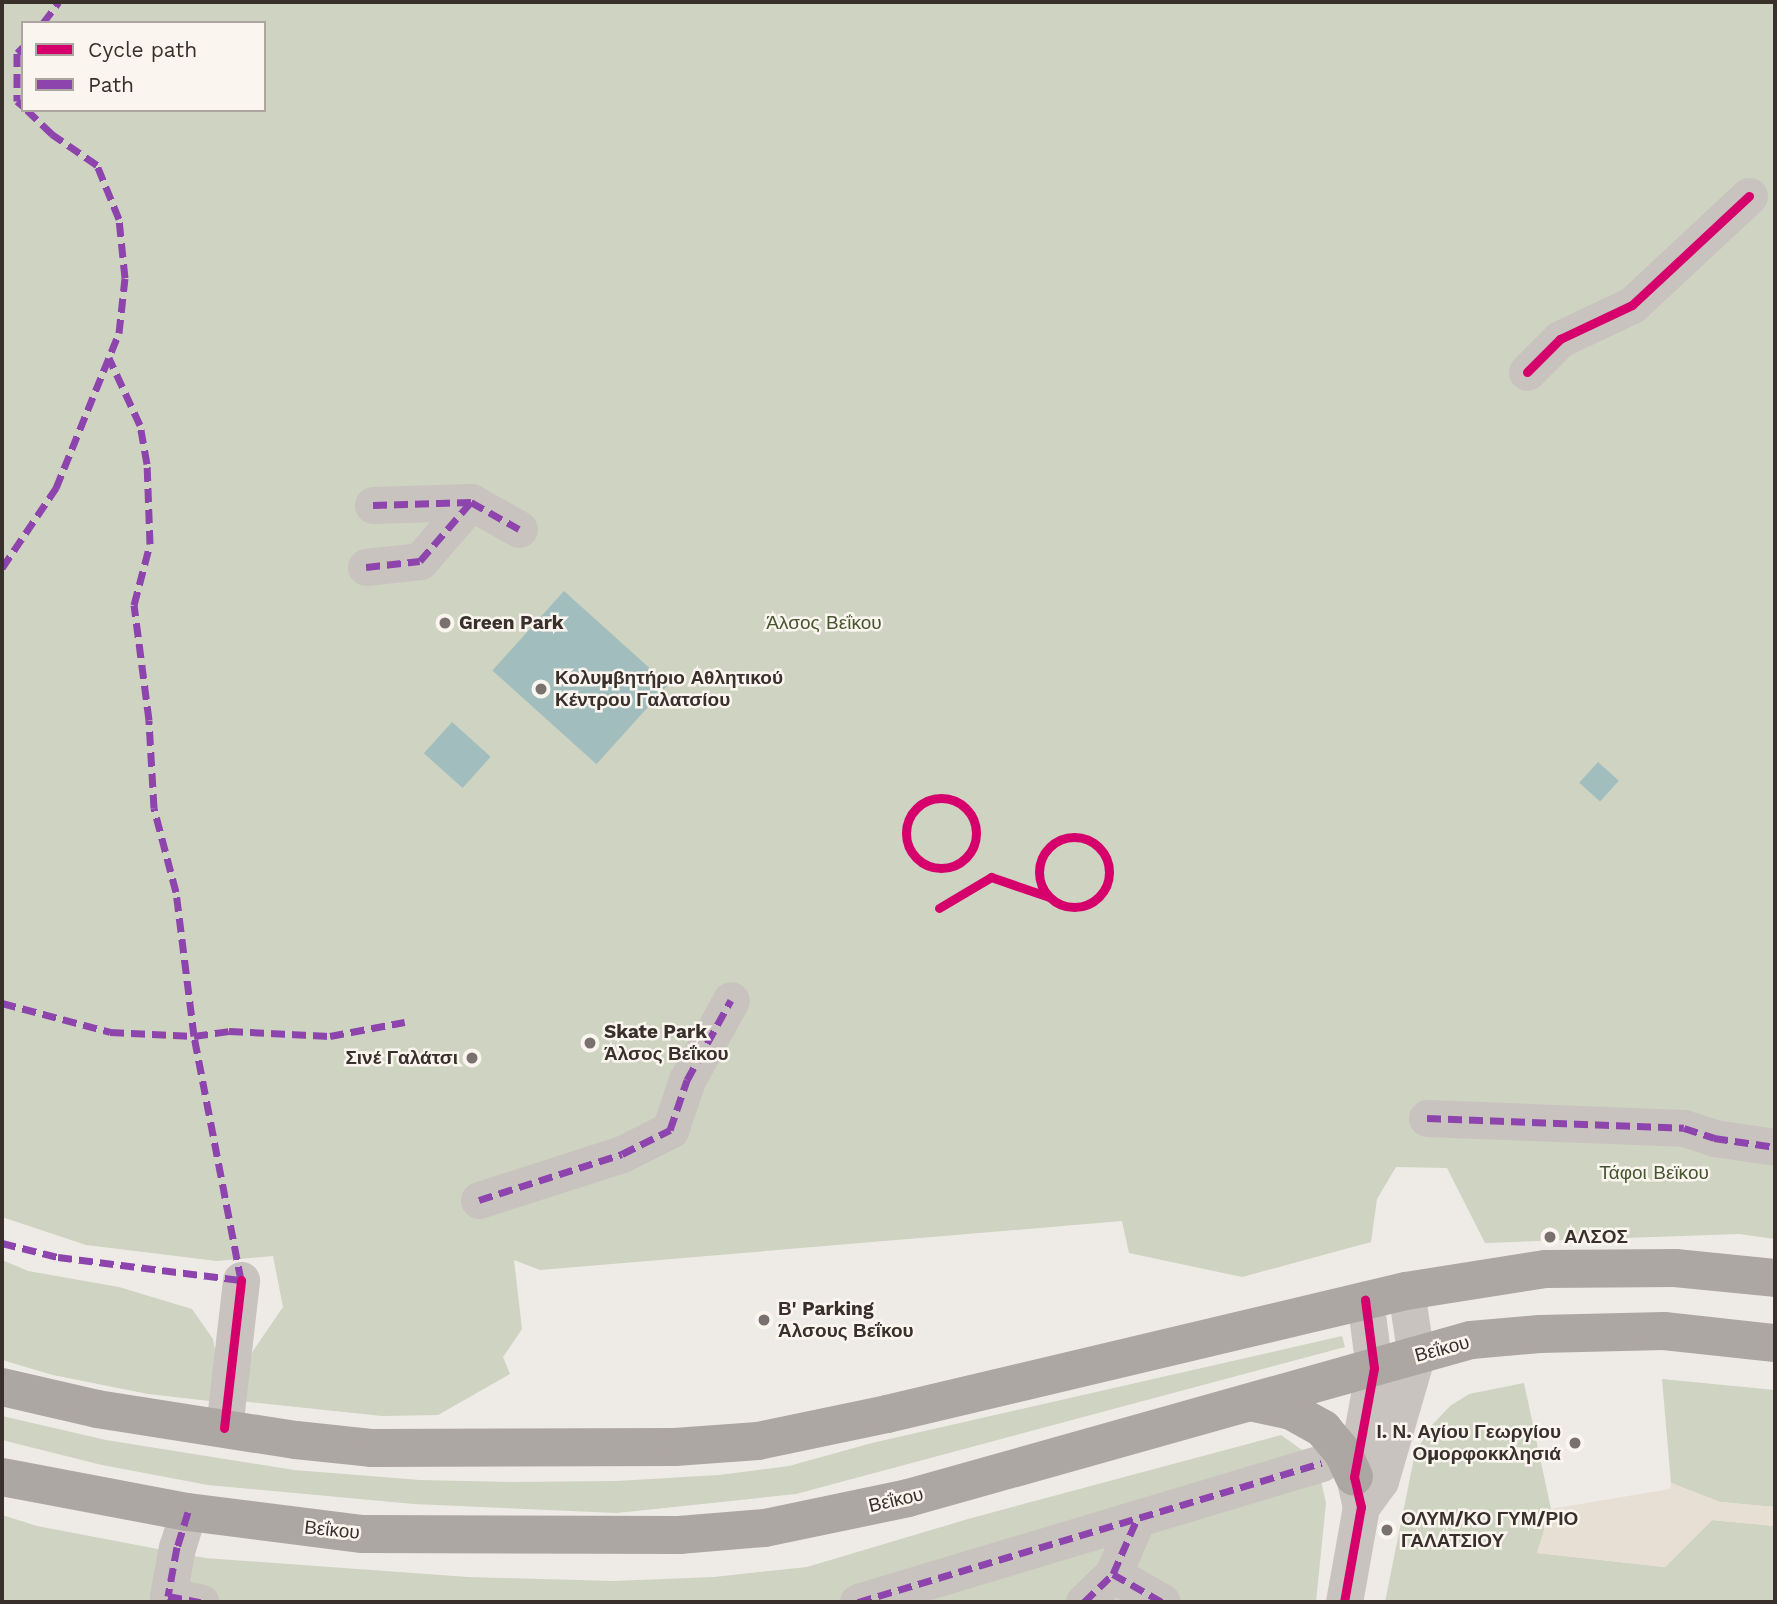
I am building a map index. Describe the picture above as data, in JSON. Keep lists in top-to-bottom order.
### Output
{
  "streets": {
    "main road": ["Βεΐκου"]
  },
  "parks": ["Άλσος Βεΐκου", "Τάφοι Βεϊκου"],
  "places": [
    "Green Park",
    "Κολυμβητήριο Αθλητικού Κέντρου Γαλατσίου",
    "Skate Park Άλσος Βεΐκου",
    "Σινέ Γαλάτσι",
    "ΑΛΣΟΣ",
    "Β' Parking Άλσους Βεΐκου",
    "Ι. Ν. Αγίου Γεωργίου Ομορφοκκλησιά",
    "ΟΛΥΜ/ΚΟ ΓΥΜ/ΡΙΟ ΓΑΛΑΤΣΙΟΥ"
  ],
  "legend": ["Cycle path", "Path"]
}
